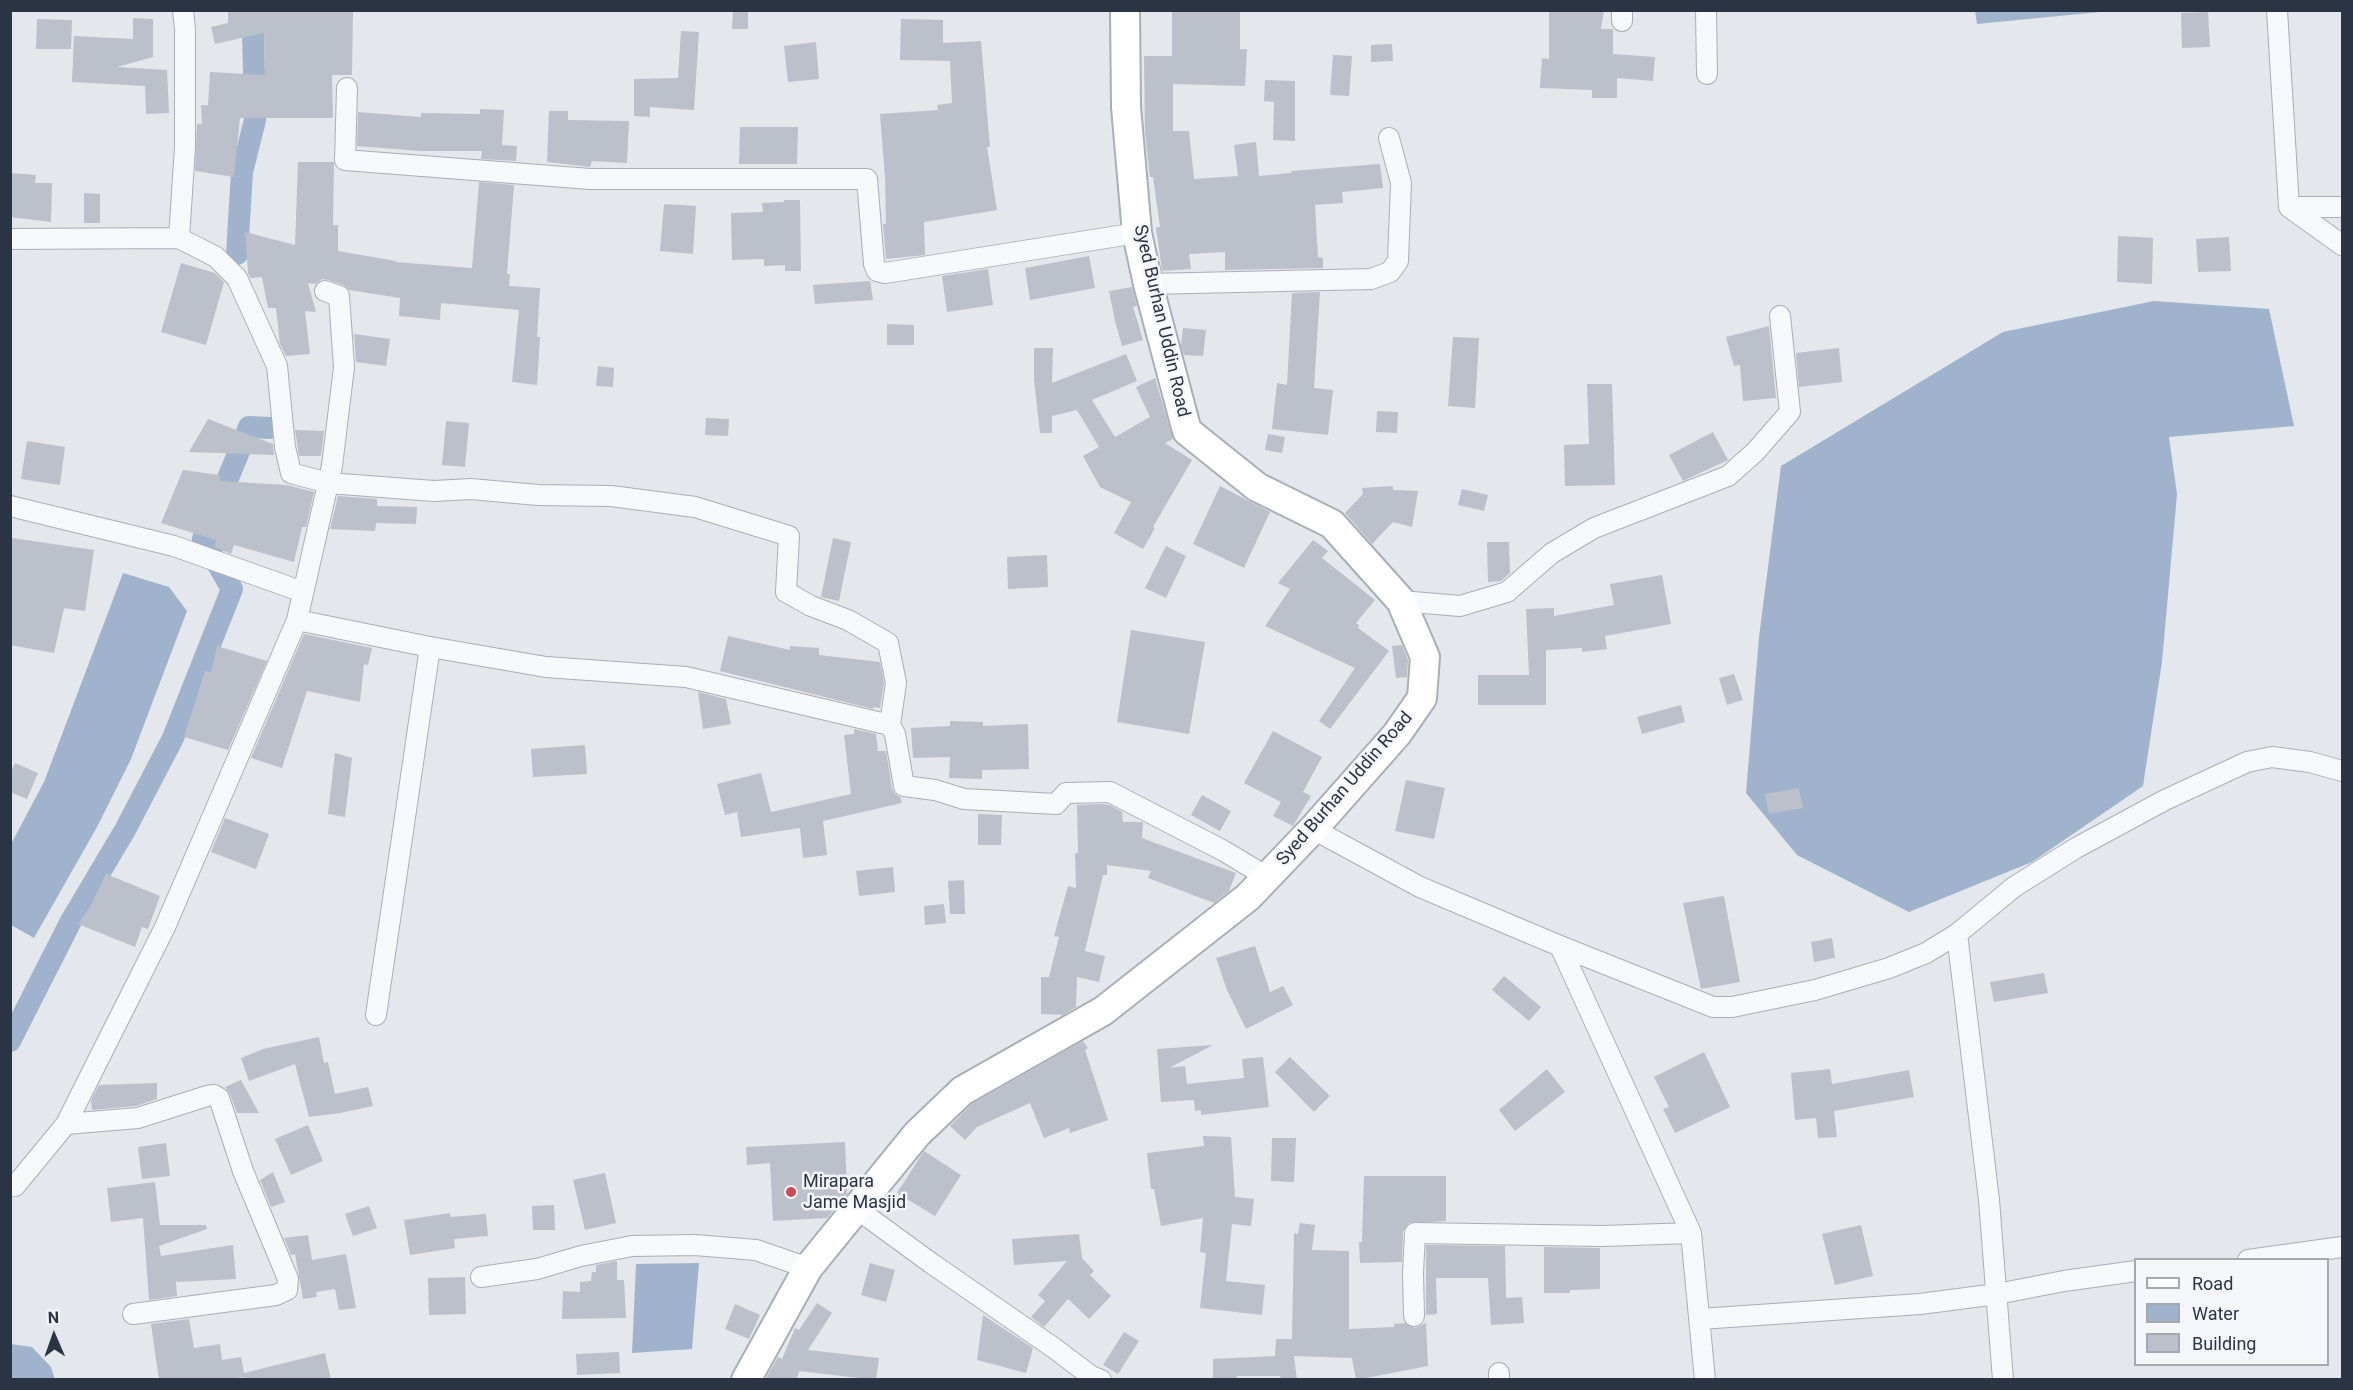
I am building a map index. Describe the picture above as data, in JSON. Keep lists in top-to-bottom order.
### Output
{
  "streets": {
    "street": ["Syed Burhan Uddin Road"]
  },
  "places": ["Mirapara Jame Masjid"],
  "legend": ["Road", "Water", "Building"],
  "north": "top"
}
